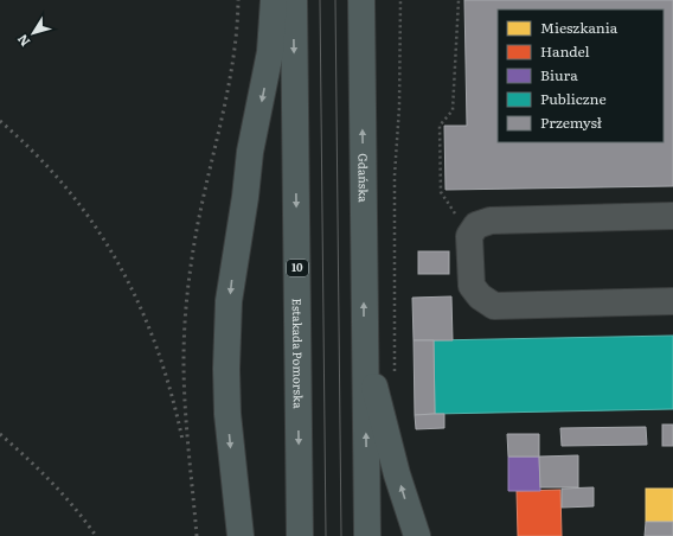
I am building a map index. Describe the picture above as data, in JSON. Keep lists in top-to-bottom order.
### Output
{
  "streets": {
    "main road": ["Gdańska", "10", "Estakada Pomorska"]
  },
  "legend": [
    "Mieszkania",
    "Handel",
    "Biura",
    "Publiczne",
    "Przemysł"
  ],
  "north": "bottom left"
}
